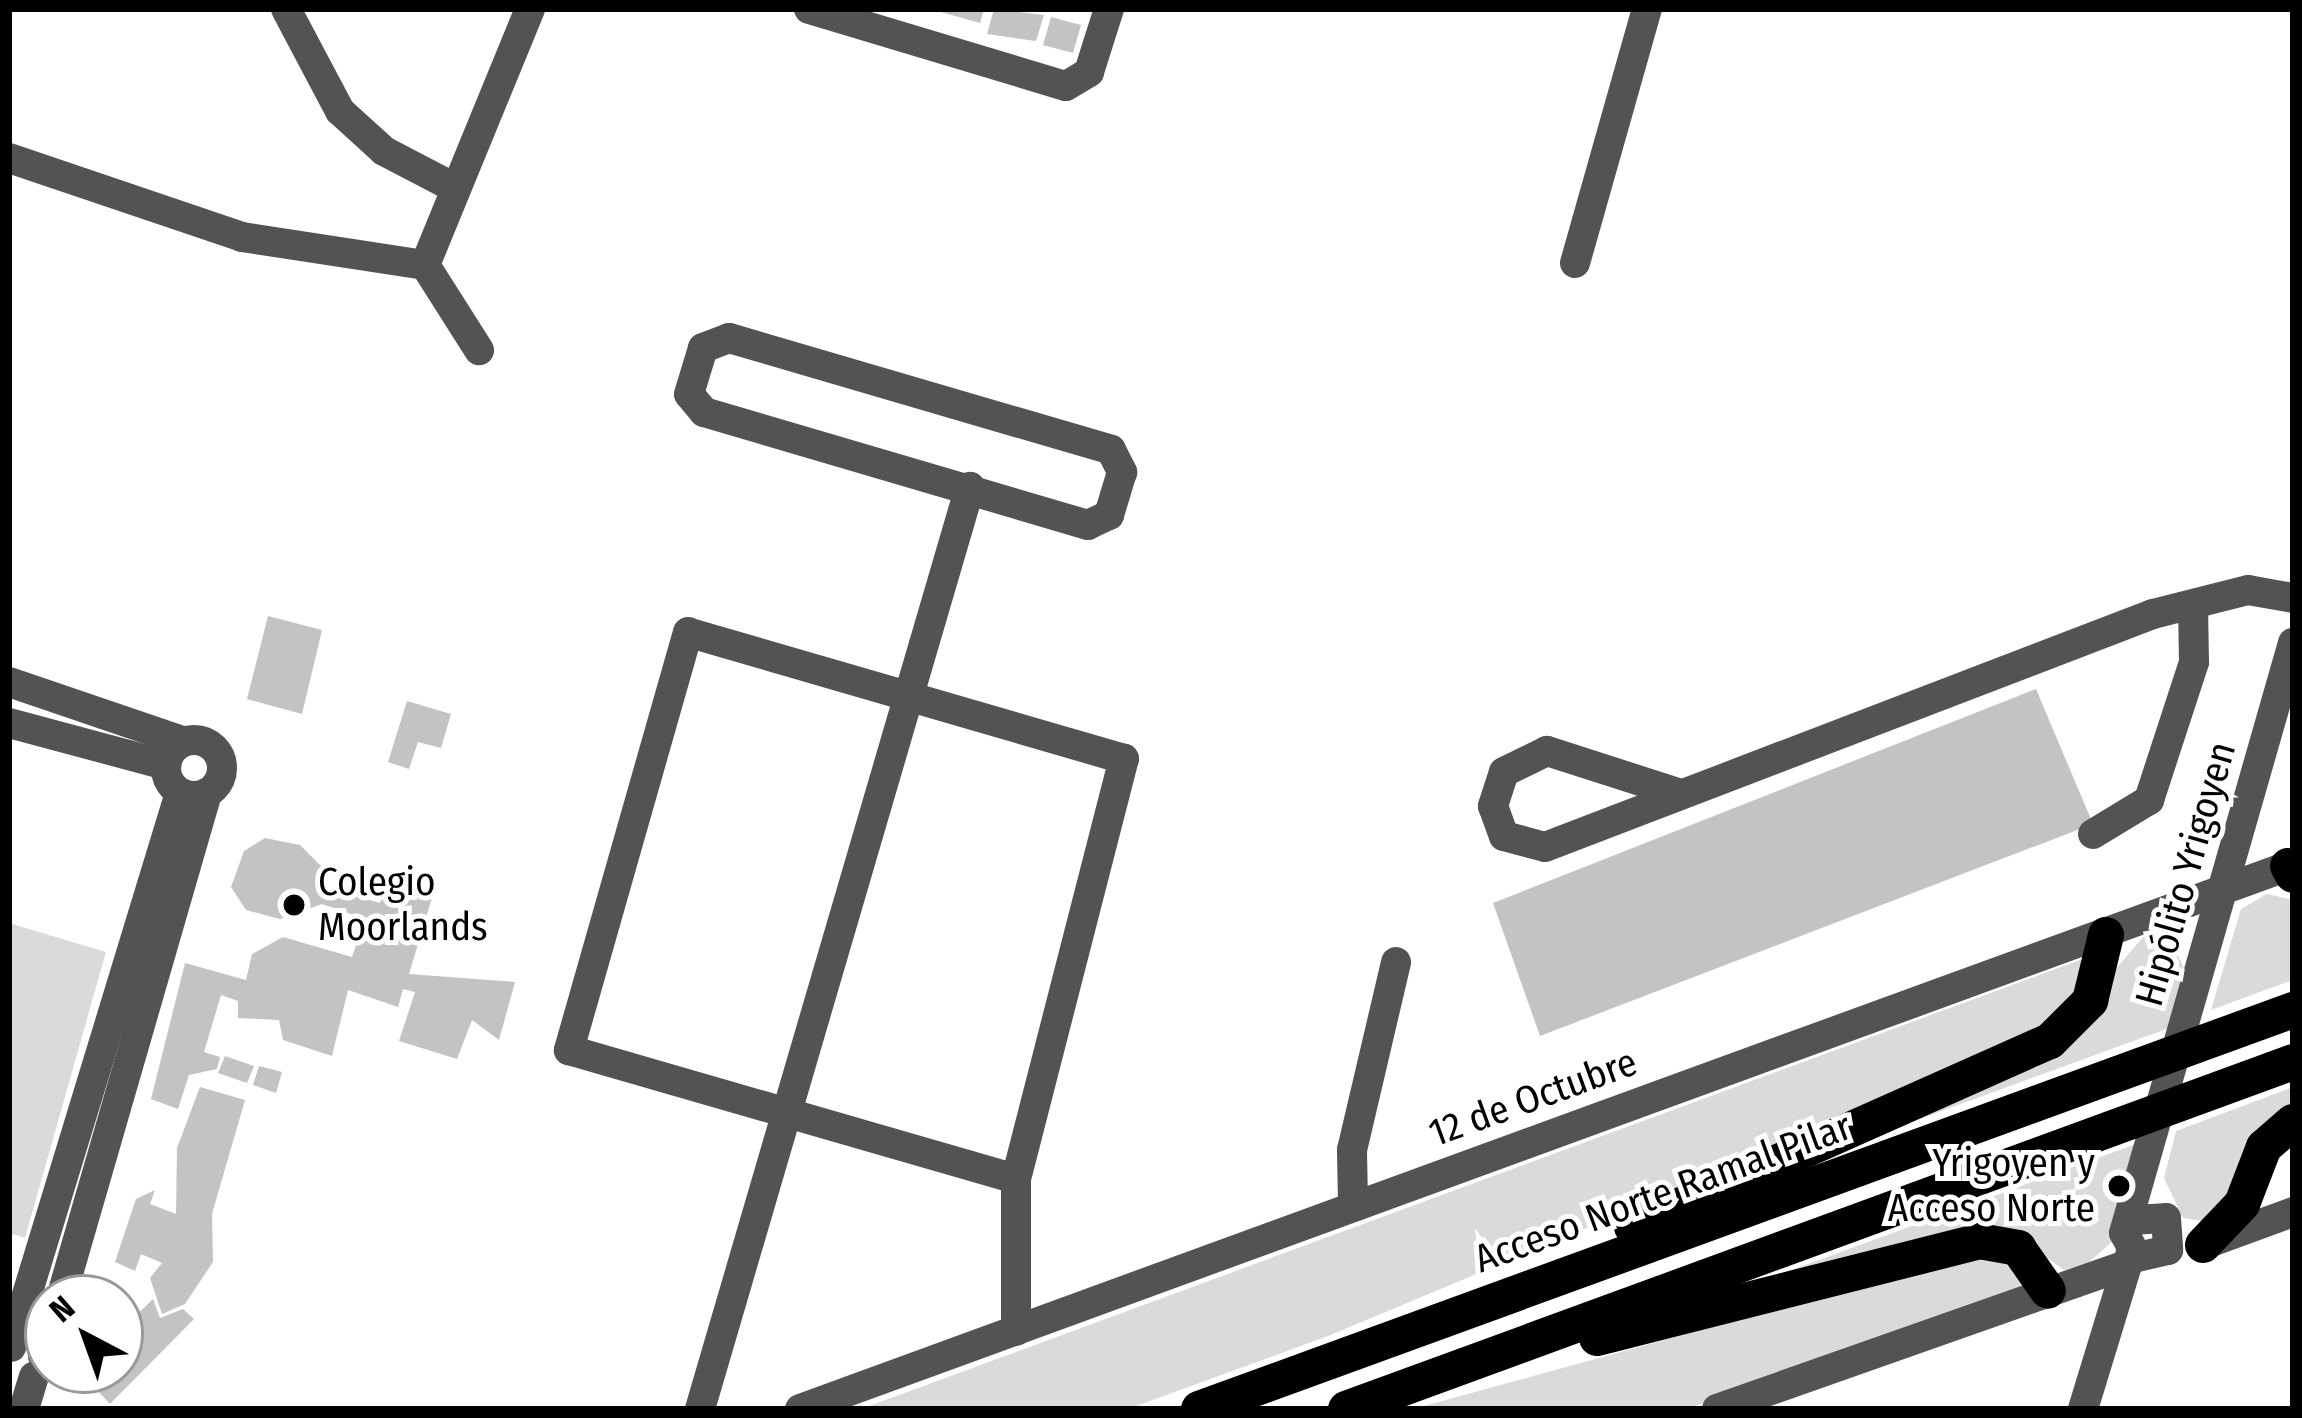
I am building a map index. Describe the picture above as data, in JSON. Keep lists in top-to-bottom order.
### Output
{
  "streets": {
    "highway": ["Acceso Norte Ramal Pilar"],
    "street": ["Hipólito Yrigoyen", "12 de Octubre"]
  },
  "crossings": [
    ["Hipólito Yrigoyen", "12 de Octubre"]
  ],
  "places": ["Colegio Moorlands", "Yrigoyen y Acceso Norte"],
  "north": "top left"
}
